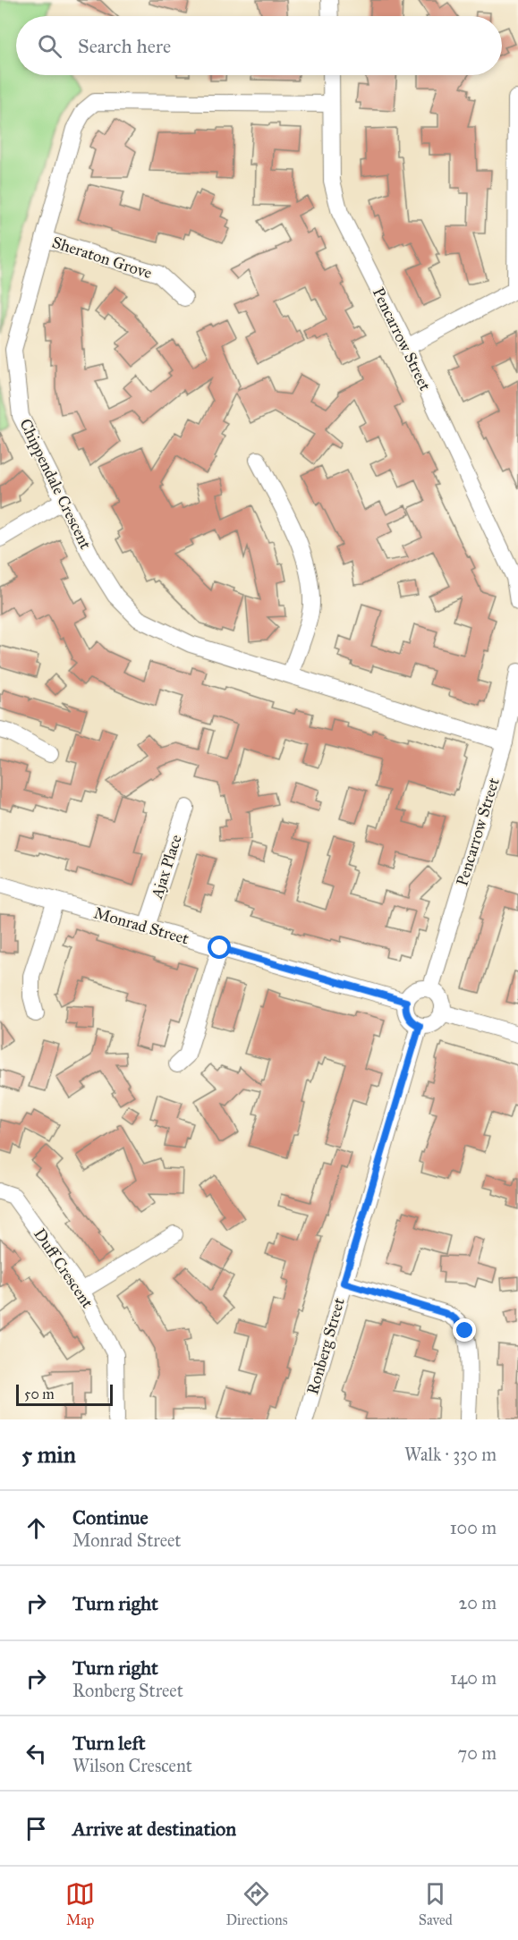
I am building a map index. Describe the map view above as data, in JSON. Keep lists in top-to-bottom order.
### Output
{
  "streets": {
    "street": [
      "Sheraton Grove",
      "Pencarrow Street",
      "Chippendale Crescent",
      "Ajax Place",
      "Monrad Street",
      "Duff Crescent",
      "Ronberg Street"
    ]
  },
  "crossings": [
    ["Sheraton Grove", "Chippendale Crescent"],
    ["Pencarrow Street", "Chippendale Crescent"],
    ["Pencarrow Street", "Monrad Street"],
    ["Pencarrow Street", "Ronberg Street"],
    ["Ajax Place", "Monrad Street"],
    ["Monrad Street", "Ronberg Street"]
  ],
  "scale_bar": "50 m",
  "page": {
    "search": "Search here",
    "scale": "50 m",
    "heading": ["5 min", "Walk · 330 m"],
    "list": [
      ["Continue", "Monrad Street", "100 m"],
      ["Turn right", "20 m"],
      ["Turn right", "Ronberg Street", "140 m"],
      ["Turn left", "Wilson Crescent", "70 m"],
      "Arrive at destination"
    ],
    "nav": ["Map", "Directions", "Saved"]
  }
}
